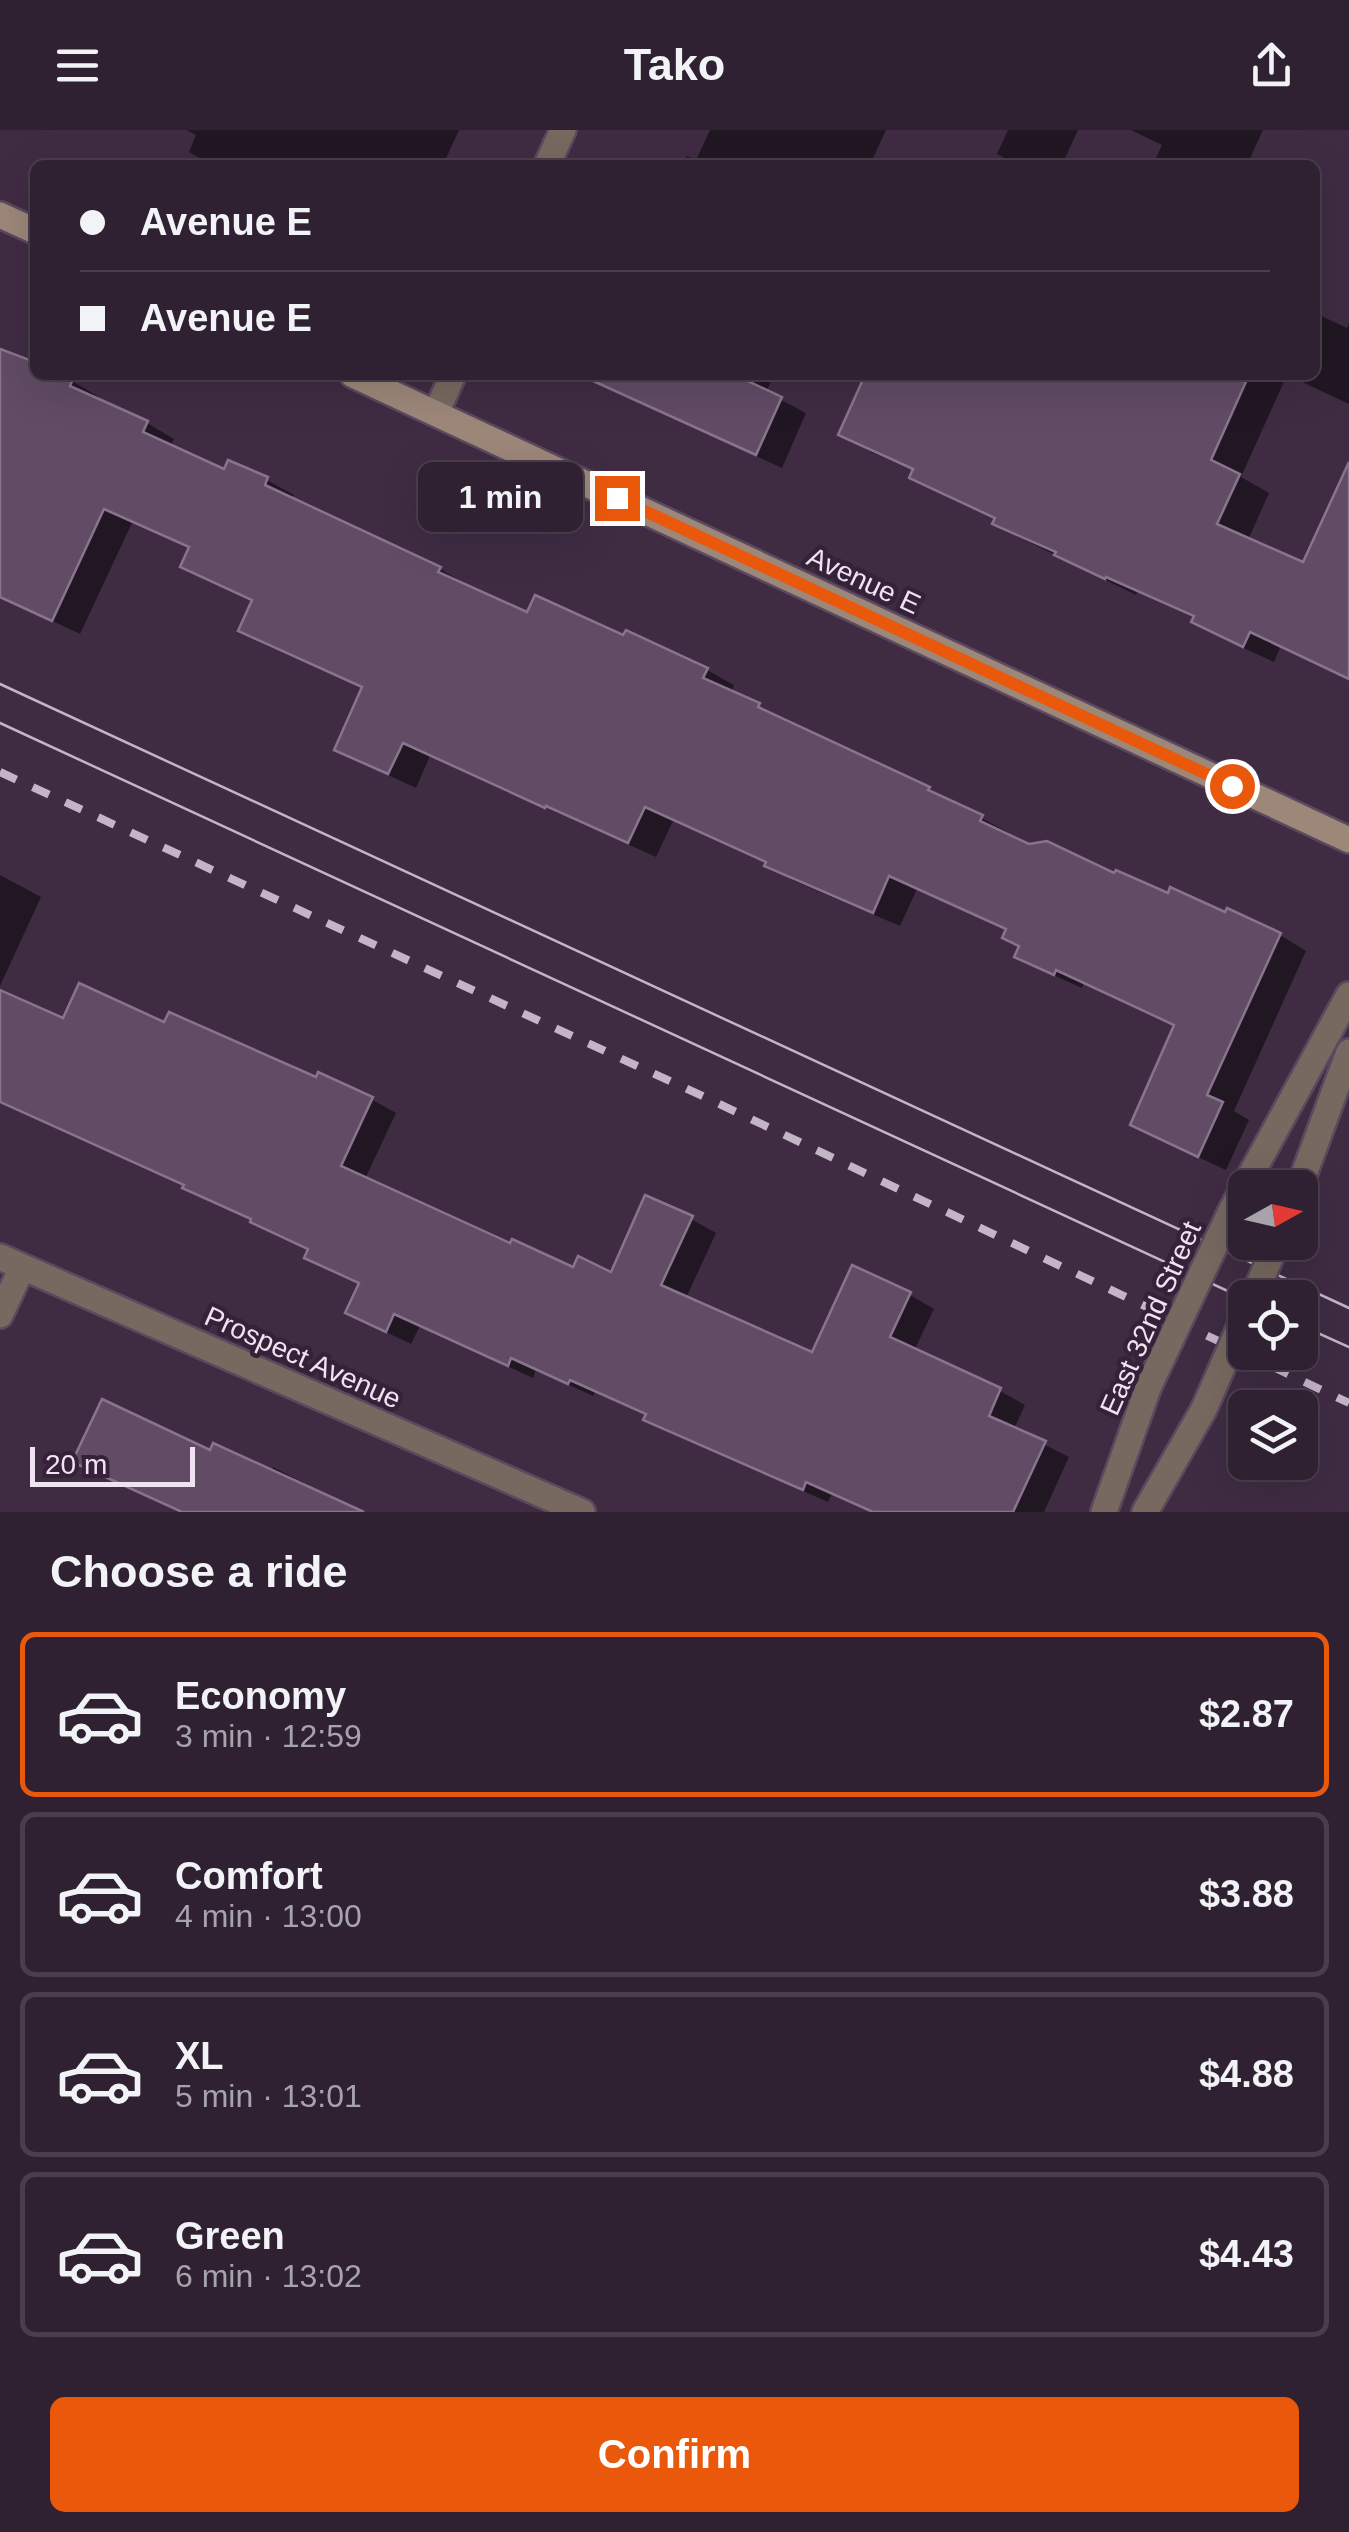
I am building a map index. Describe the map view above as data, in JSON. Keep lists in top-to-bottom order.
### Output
{
  "streets": {
    "main road": ["Avenue E"],
    "street": ["East 32nd Street", "Prospect Avenue"]
  },
  "scale_bar": "20 m",
  "north": "right",
  "page": {
    "header": "Tako",
    "banner": ["Avenue E", "Avenue E"],
    "bubble": "1 min",
    "scale": "20 m",
    "heading": "Choose a ride",
    "list": [
      {
        "name": "Economy",
        "note": "3 min · 12:59",
        "value": "$2.87"
      },
      {
        "name": "Comfort",
        "note": "4 min · 13:00",
        "value": "$3.88"
      },
      {
        "name": "XL",
        "note": "5 min · 13:01",
        "value": "$4.88"
      },
      {
        "name": "Green",
        "note": "6 min · 13:02",
        "value": "$4.43"
      }
    ],
    "buttons": "Confirm"
  }
}
